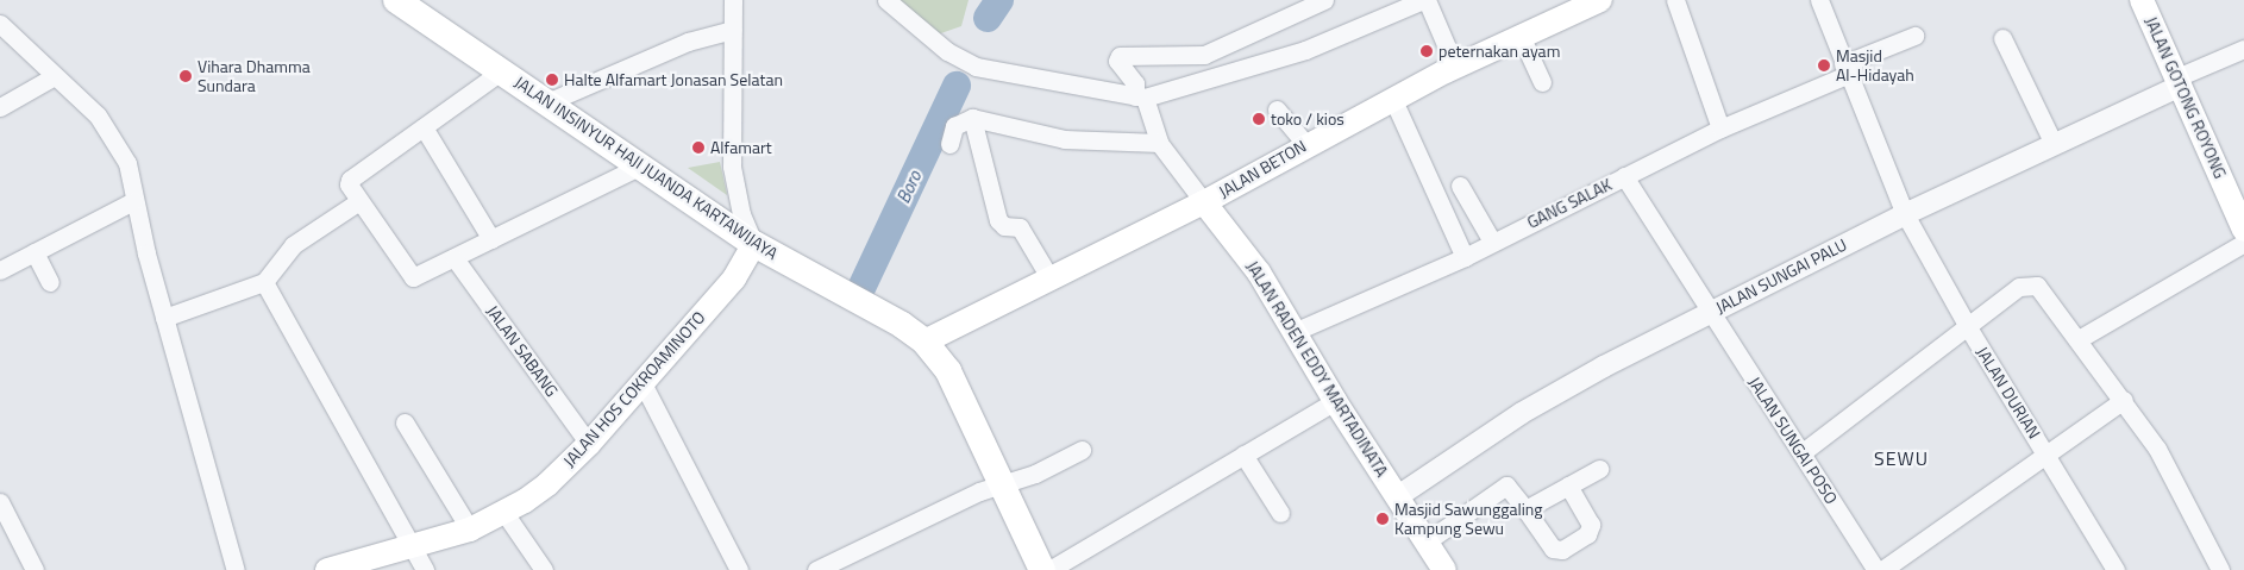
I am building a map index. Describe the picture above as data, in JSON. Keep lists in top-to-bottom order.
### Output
{
  "streets": {
    "main road": [
      "JALAN GOTONG ROYONG",
      "JALAN INSINYUR HAJI JUANDA KARTAWIJAYA",
      "JALAN BETON",
      "JALAN RADEN EDDY MARTADINATA",
      "JALAN HOS COKROAMINOTO"
    ],
    "street": [
      "GANG SALAK",
      "JALAN SUNGAI PALU",
      "JALAN SABANG",
      "JALAN DURIAN",
      "JALAN SUNGAI POSO"
    ]
  },
  "crossings": [
    ["JALAN GOTONG ROYONG", "JALAN SUNGAI PALU"],
    ["JALAN INSINYUR HAJI JUANDA KARTAWIJAYA", "JALAN BETON"],
    ["JALAN INSINYUR HAJI JUANDA KARTAWIJAYA", "JALAN HOS COKROAMINOTO"],
    ["JALAN BETON", "JALAN RADEN EDDY MARTADINATA"],
    ["GANG SALAK", "JALAN RADEN EDDY MARTADINATA"],
    ["GANG SALAK", "JALAN DURIAN"],
    ["GANG SALAK", "JALAN SUNGAI POSO"],
    ["JALAN SUNGAI PALU", "JALAN RADEN EDDY MARTADINATA"],
    ["JALAN SUNGAI PALU", "JALAN DURIAN"],
    ["JALAN SUNGAI PALU", "JALAN SUNGAI POSO"],
    ["JALAN SABANG", "JALAN HOS COKROAMINOTO"]
  ],
  "districts": ["SEWU"],
  "water": ["Boro"],
  "places": [
    "peternakan ayam",
    "Masjid Al-Hidayah",
    "Vihara Dhamma Sundara",
    "Halte Alfamart Jonasan Selatan",
    "toko / kios",
    "Alfamart",
    "Masjid Sawunggaling Kampung Sewu"
  ]
}
